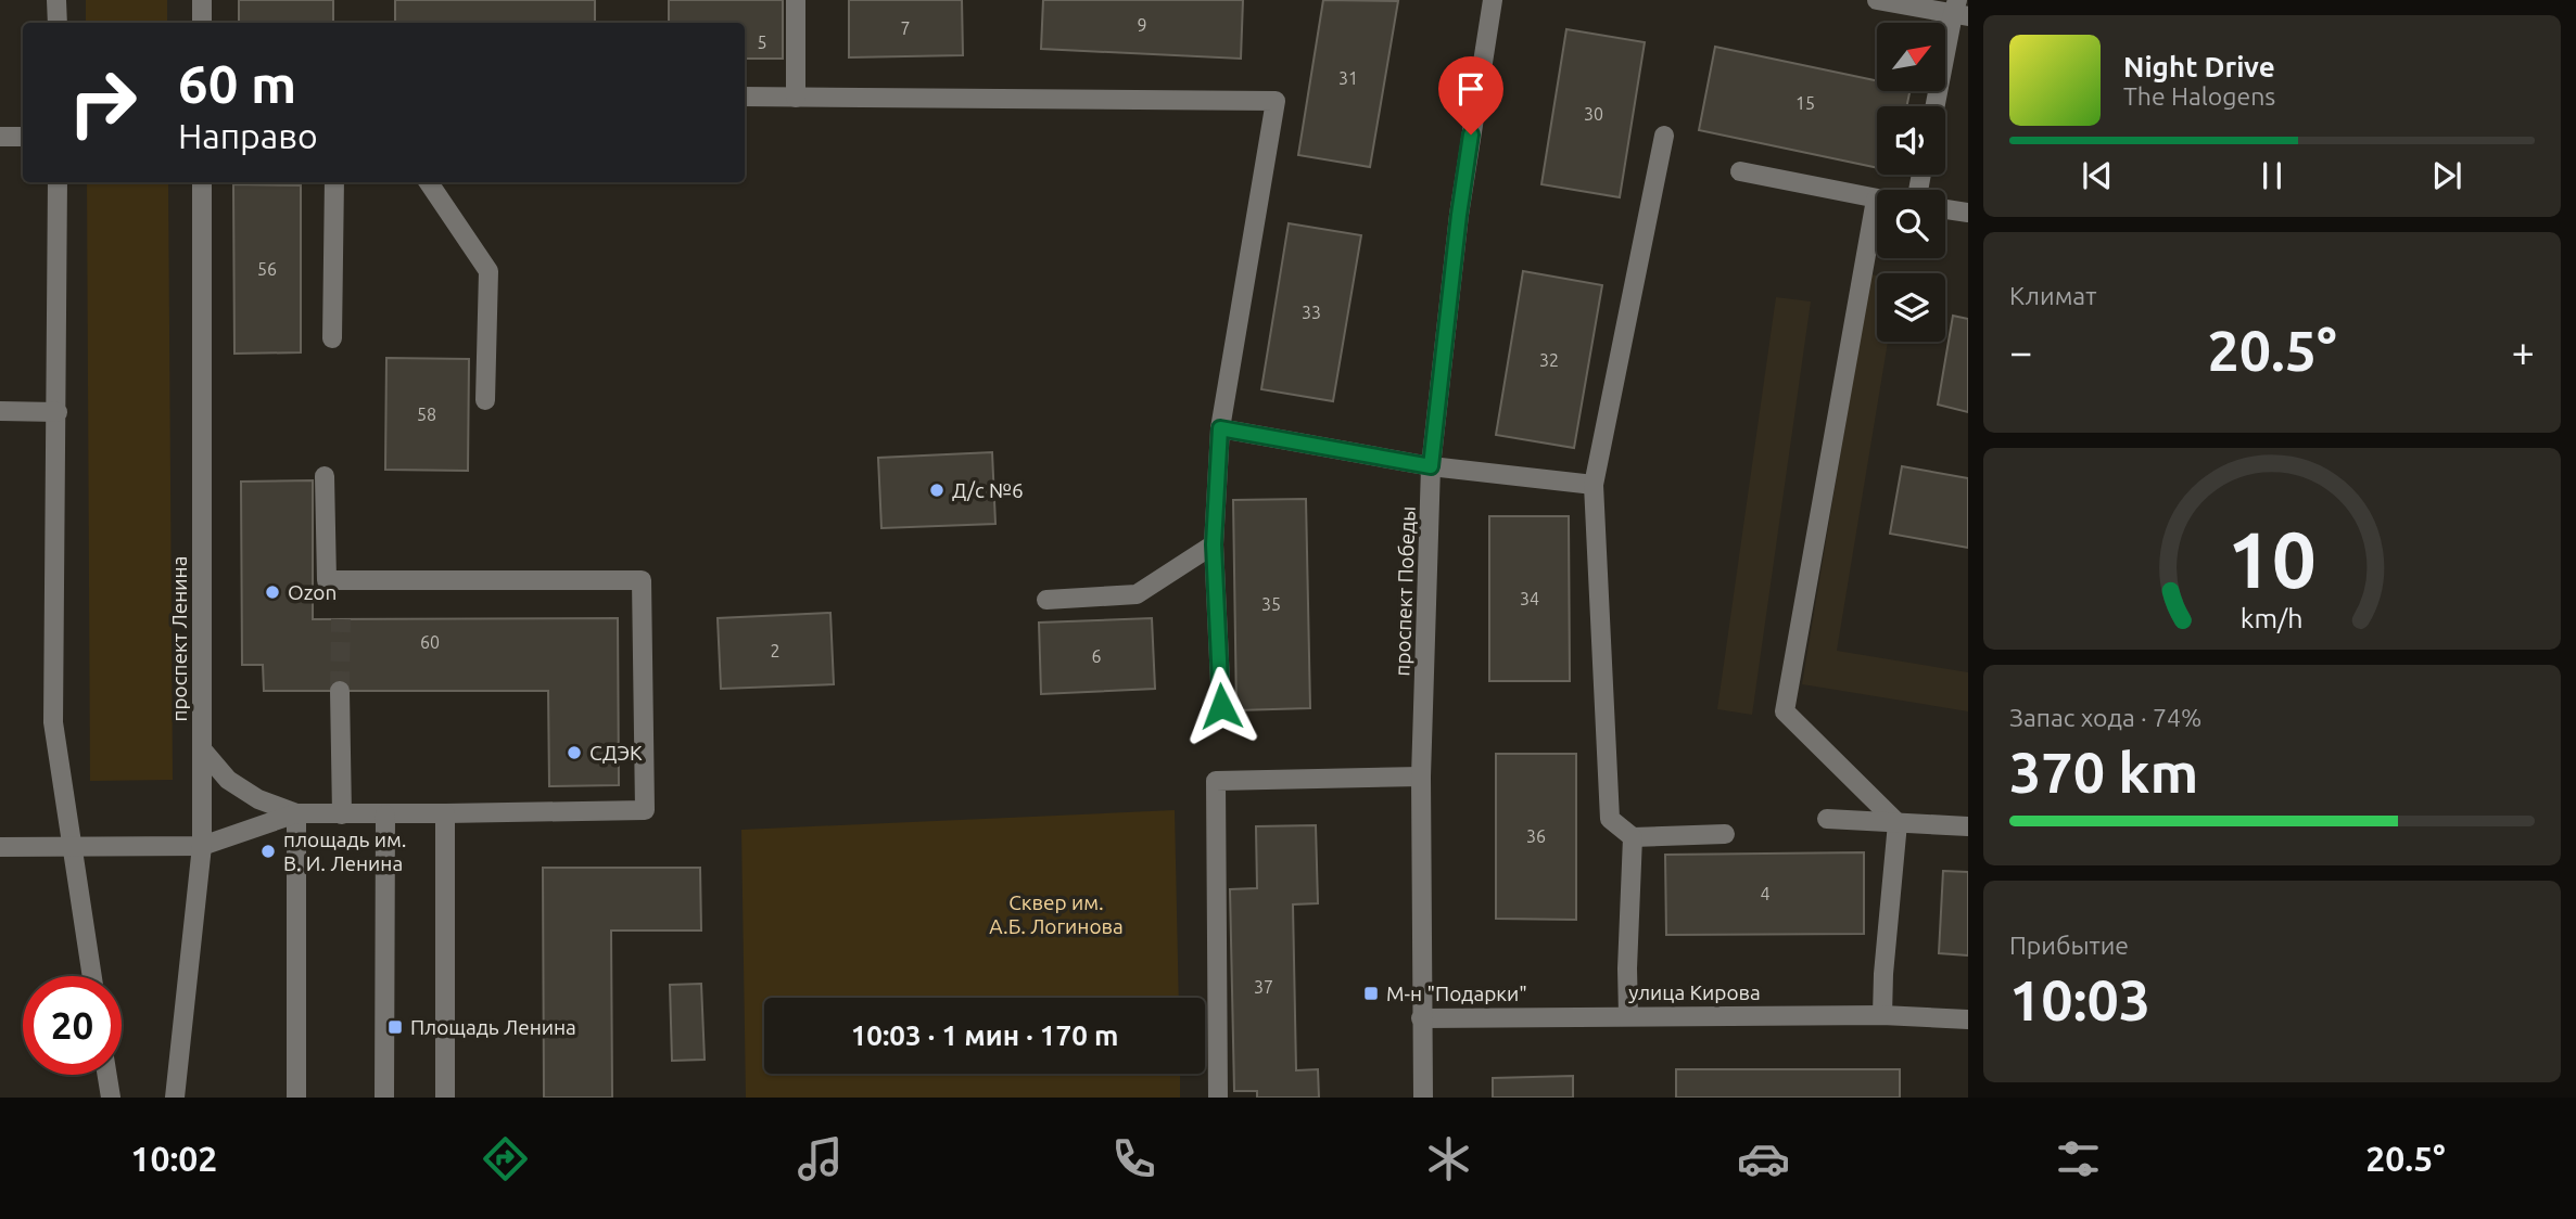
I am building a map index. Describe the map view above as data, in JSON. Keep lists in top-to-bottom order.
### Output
{
  "streets": {
    "street": ["проспект Победы", "проспект Ленина", "улица Кирова"]
  },
  "crossings": [
    ["проспект Победы", "улица Кирова"]
  ],
  "parks": ["Сквер им. А.Б. Логинова"],
  "places": {
    "other": [
      "Д/с №6",
      "Ozon",
      "СДЭК",
      "площадь им. В. И. Ленина"
    ],
    "transit": ["М-н \"Подарки\"", "Площадь Ленина"]
  },
  "house_numbers": [
    "9",
    "7",
    "5",
    "31",
    "15",
    "30",
    "56",
    "33",
    "32",
    "58",
    "34",
    "35",
    "60",
    "2",
    "6",
    "36",
    "4",
    "37"
  ],
  "north": "top right",
  "page": {
    "turn": ["60 m", "Направо"],
    "song": ["Night Drive", "The Halogens"],
    "tile": [
      "Климат",
      ["Запас хода · 74%", "370 km"],
      ["Прибытие", "10:03"]
    ],
    "heat": ["−", "20.5°", "+"],
    "limit": "20",
    "trip": "10:03 · 1 мин · 170 m",
    "tabs": ["10:02", "20.5°"],
    "gauge": ["10", "km/h"]
  }
}
